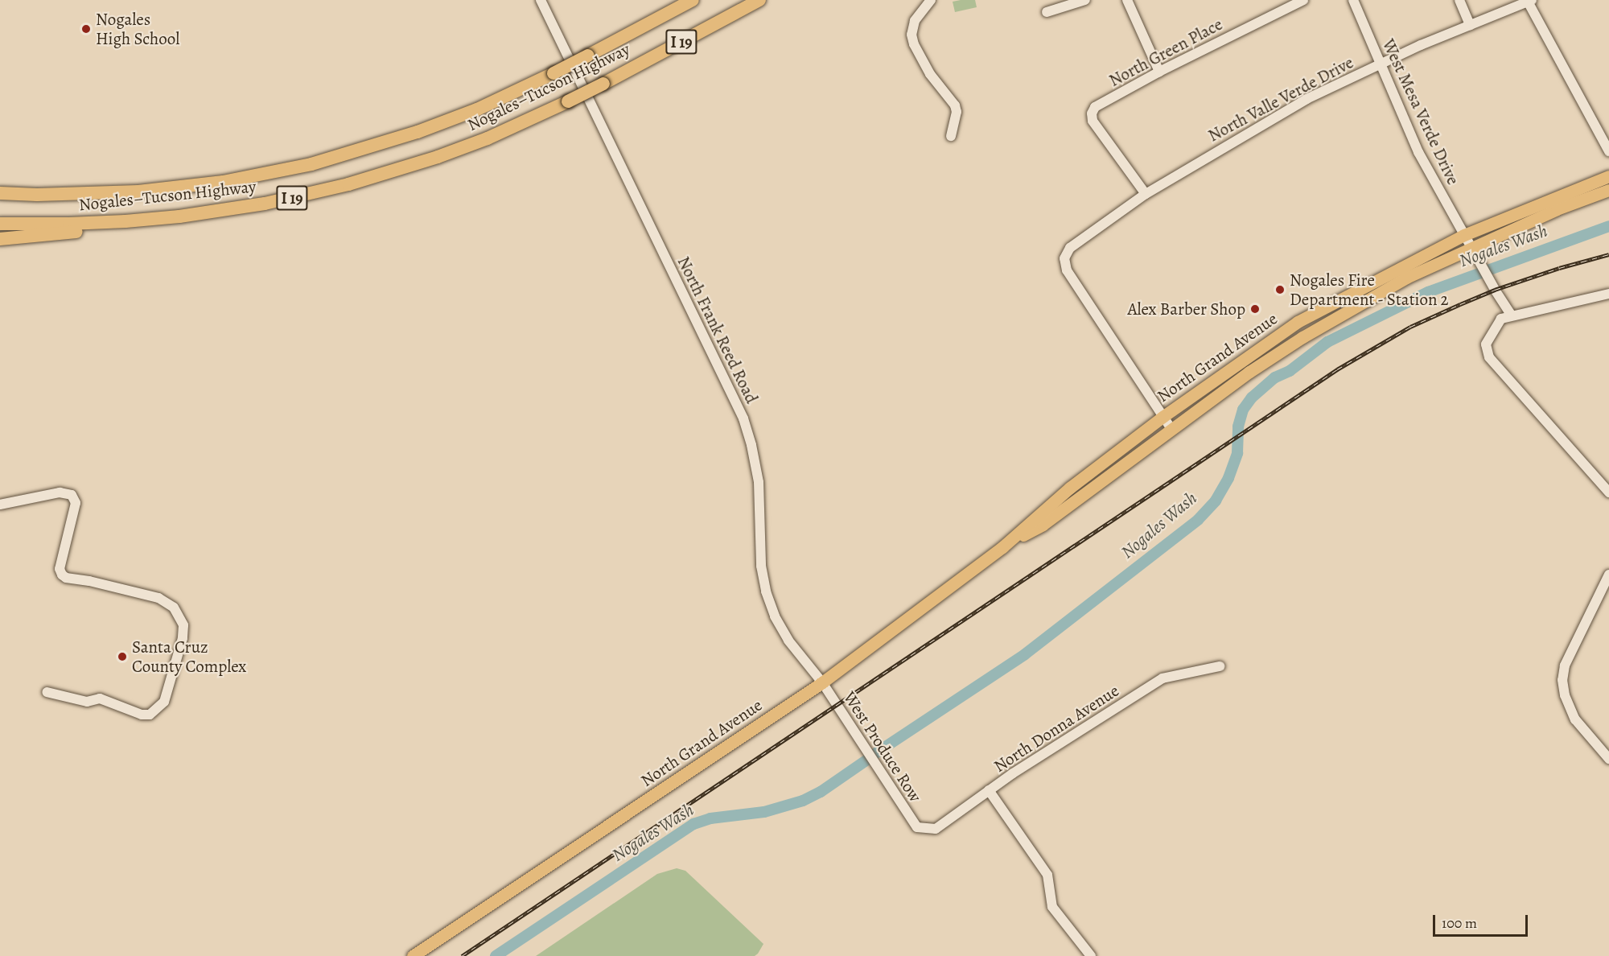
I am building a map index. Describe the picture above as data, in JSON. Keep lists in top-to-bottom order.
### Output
{
  "streets": {
    "highway": ["I 19", "Nogales–Tucson Highway"],
    "main road": ["North Grand Avenue"],
    "street": [
      "North Green Place",
      "North Valle Verde Drive",
      "West Mesa Verde Drive",
      "North Frank Reed Road",
      "North Donna Avenue",
      "West Produce Row"
    ]
  },
  "crossings": [
    ["North Green Place", "North Valle Verde Drive"],
    ["North Valle Verde Drive", "West Mesa Verde Drive"],
    ["North Valle Verde Drive", "North Grand Avenue"],
    ["West Mesa Verde Drive", "North Grand Avenue"],
    ["North Frank Reed Road", "North Grand Avenue"],
    ["North Frank Reed Road", "West Produce Row"],
    ["North Grand Avenue", "West Produce Row"],
    ["North Donna Avenue", "West Produce Row"]
  ],
  "water": ["Nogales Wash"],
  "places": [
    "Nogales High School",
    "Nogales Fire Department - Station 2",
    "Alex Barber Shop",
    "Santa Cruz County Complex"
  ],
  "scale_bar": "100 m"
}
